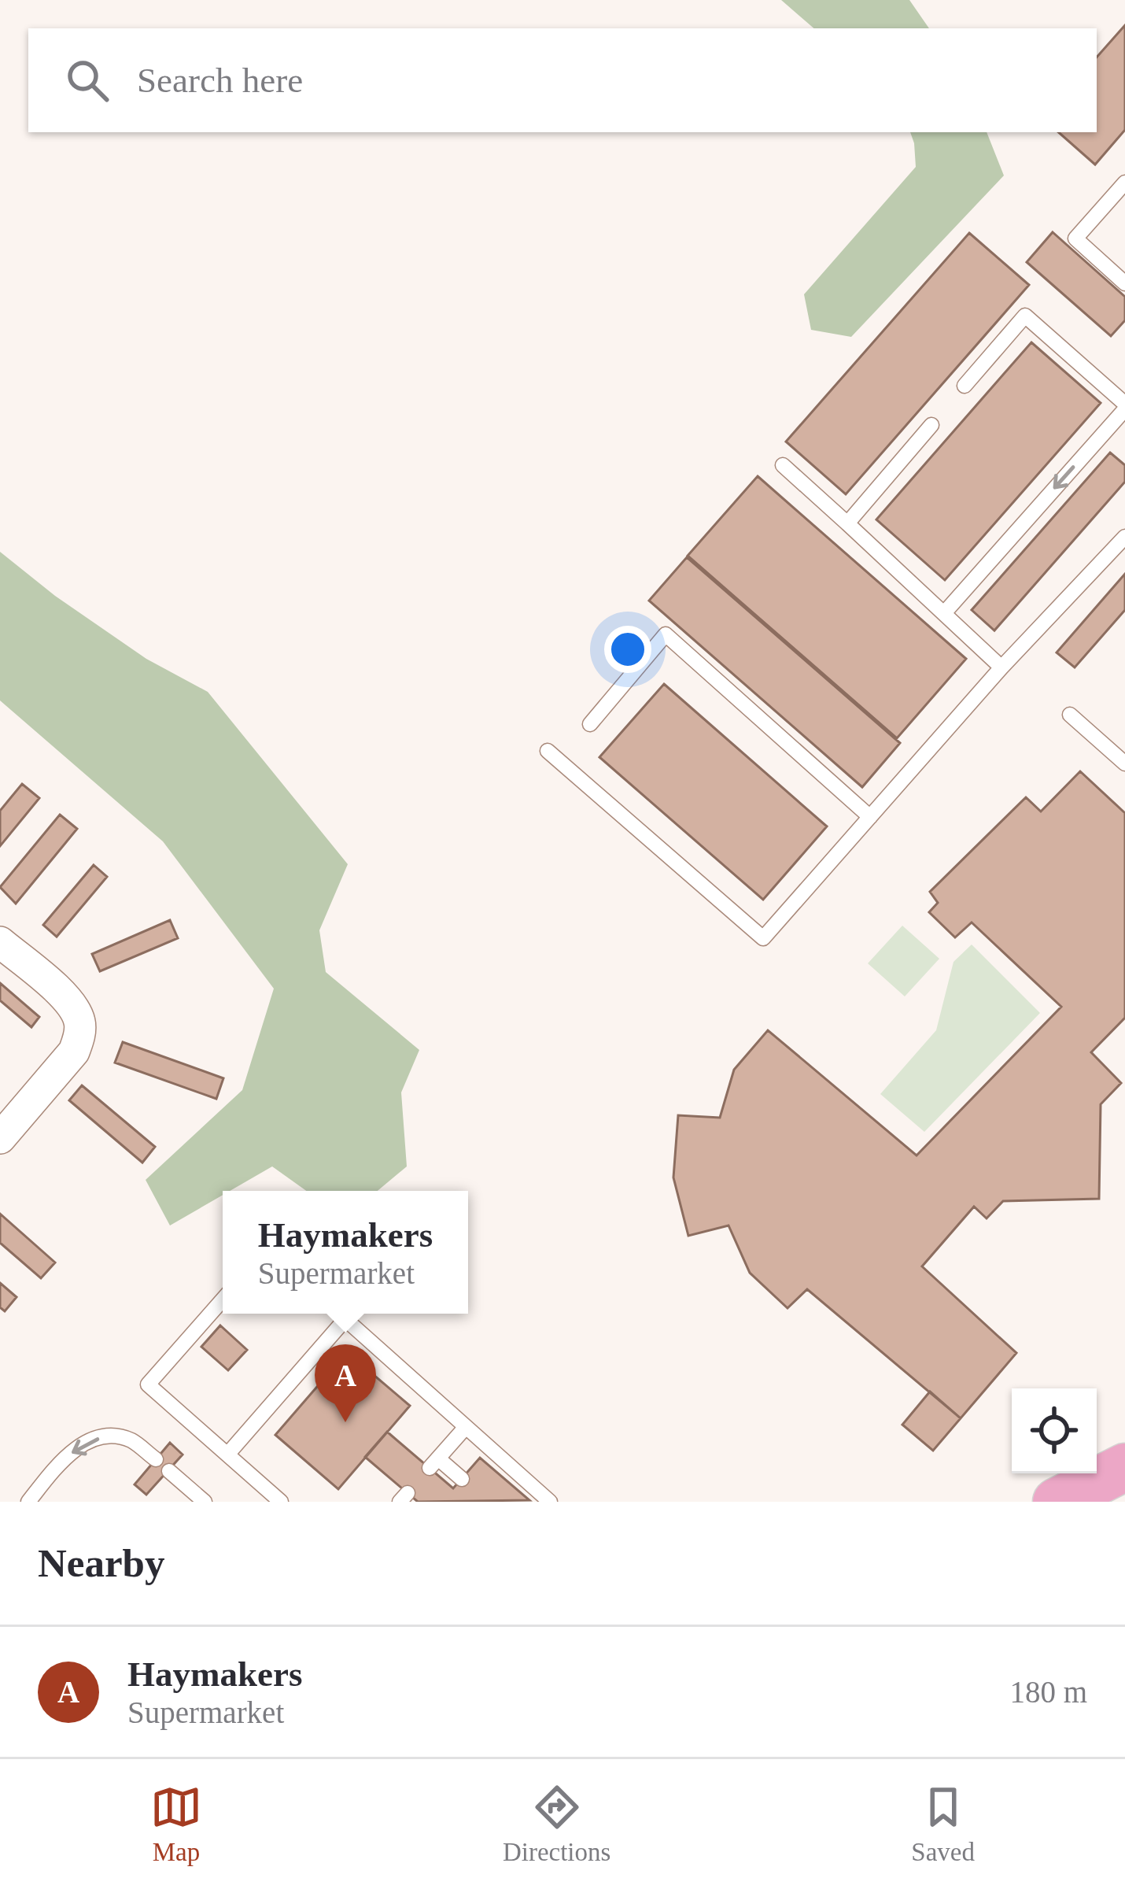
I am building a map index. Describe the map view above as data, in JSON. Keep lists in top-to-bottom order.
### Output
{
  "page": {
    "search": "Search here",
    "popup": ["Haymakers", "Supermarket"],
    "pins": "A",
    "heading": "Nearby",
    "list": [
      {
        "mark": "A",
        "name": "Haymakers",
        "note": "Supermarket",
        "value": "180 m"
      }
    ],
    "nav": ["Map", "Directions", "Saved"]
  }
}
